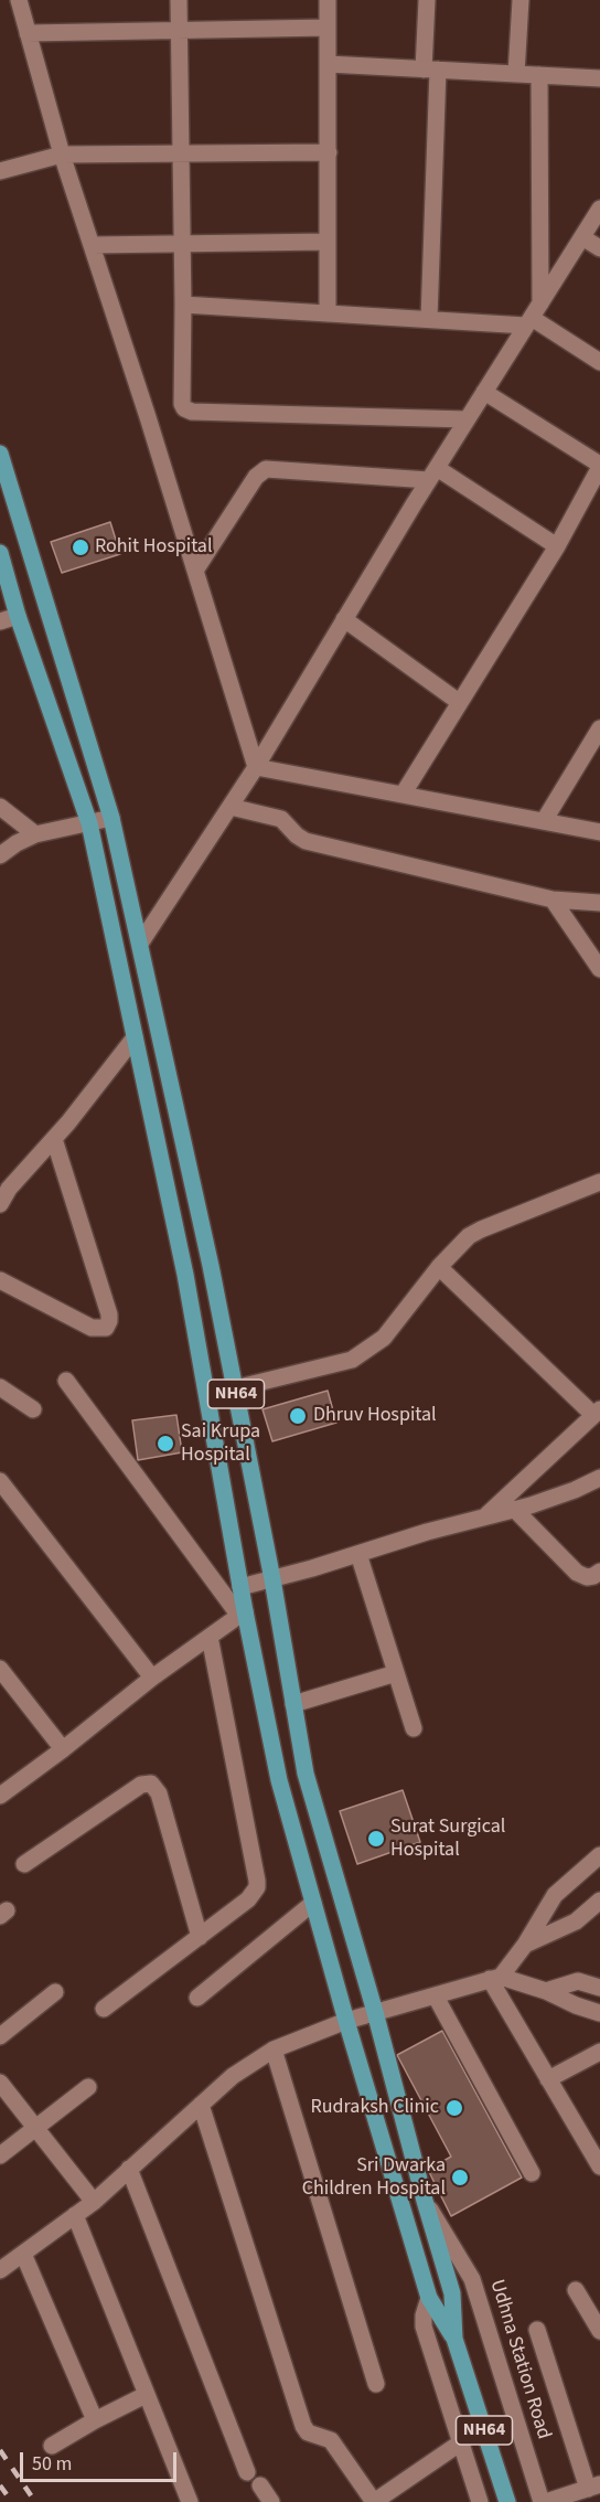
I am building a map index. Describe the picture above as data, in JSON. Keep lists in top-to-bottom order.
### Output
{
  "streets": {
    "main road": ["NH64"],
    "street": ["Udhna Station Road"]
  },
  "crossings": [
    ["NH64", "Udhna Station Road"]
  ],
  "places": [
    "Rohit Hospital",
    "Dhruv Hospital",
    "Sai Krupa Hospital",
    "Surat Surgical Hospital",
    "Rudraksh Clinic",
    "Sri Dwarka Children Hospital"
  ],
  "scale_bar": "50 m"
}
